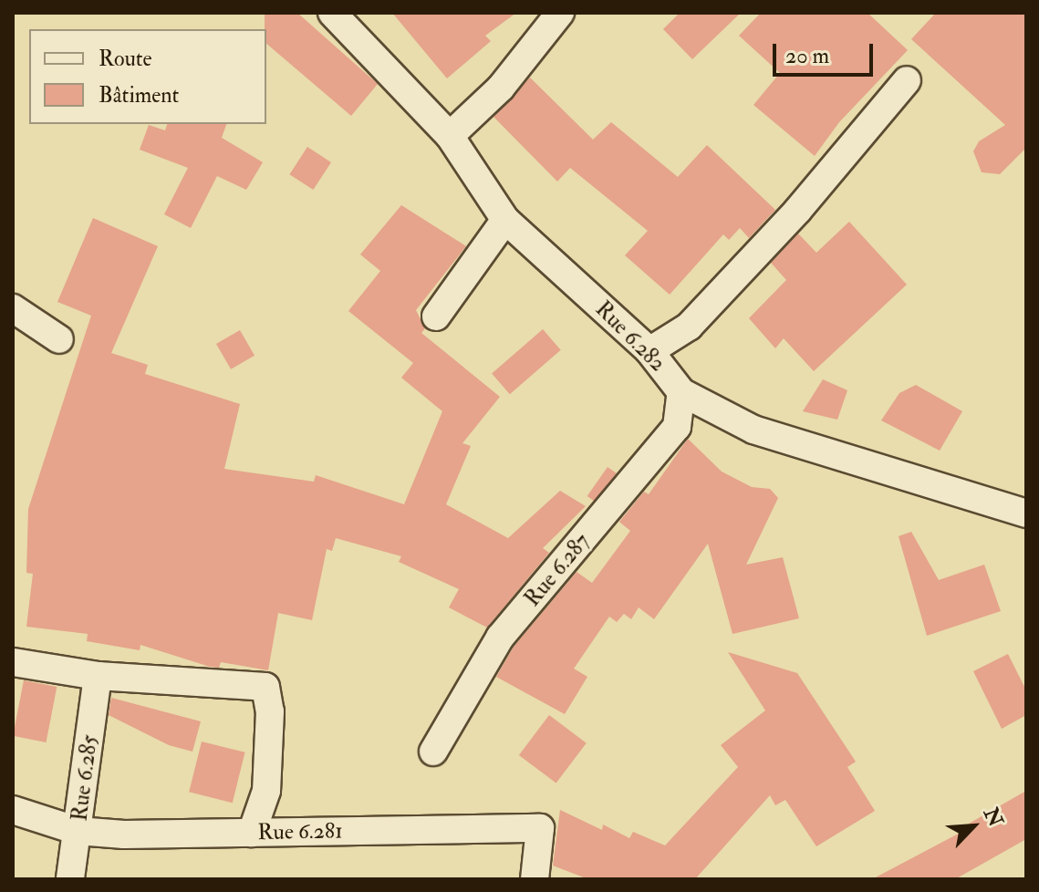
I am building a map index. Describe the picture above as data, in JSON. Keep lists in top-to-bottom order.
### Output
{
  "streets": {
    "street": [
      "Rue 6.282",
      "Rue 6.287",
      "Rue 6.285",
      "Rue 6.281"
    ]
  },
  "crossings": [
    ["Rue 6.282", "Rue 6.287"],
    ["Rue 6.285", "Rue 6.281"]
  ],
  "legend": ["Route", "Bâtiment"],
  "scale_bar": "20 m",
  "north": "top right"
}
